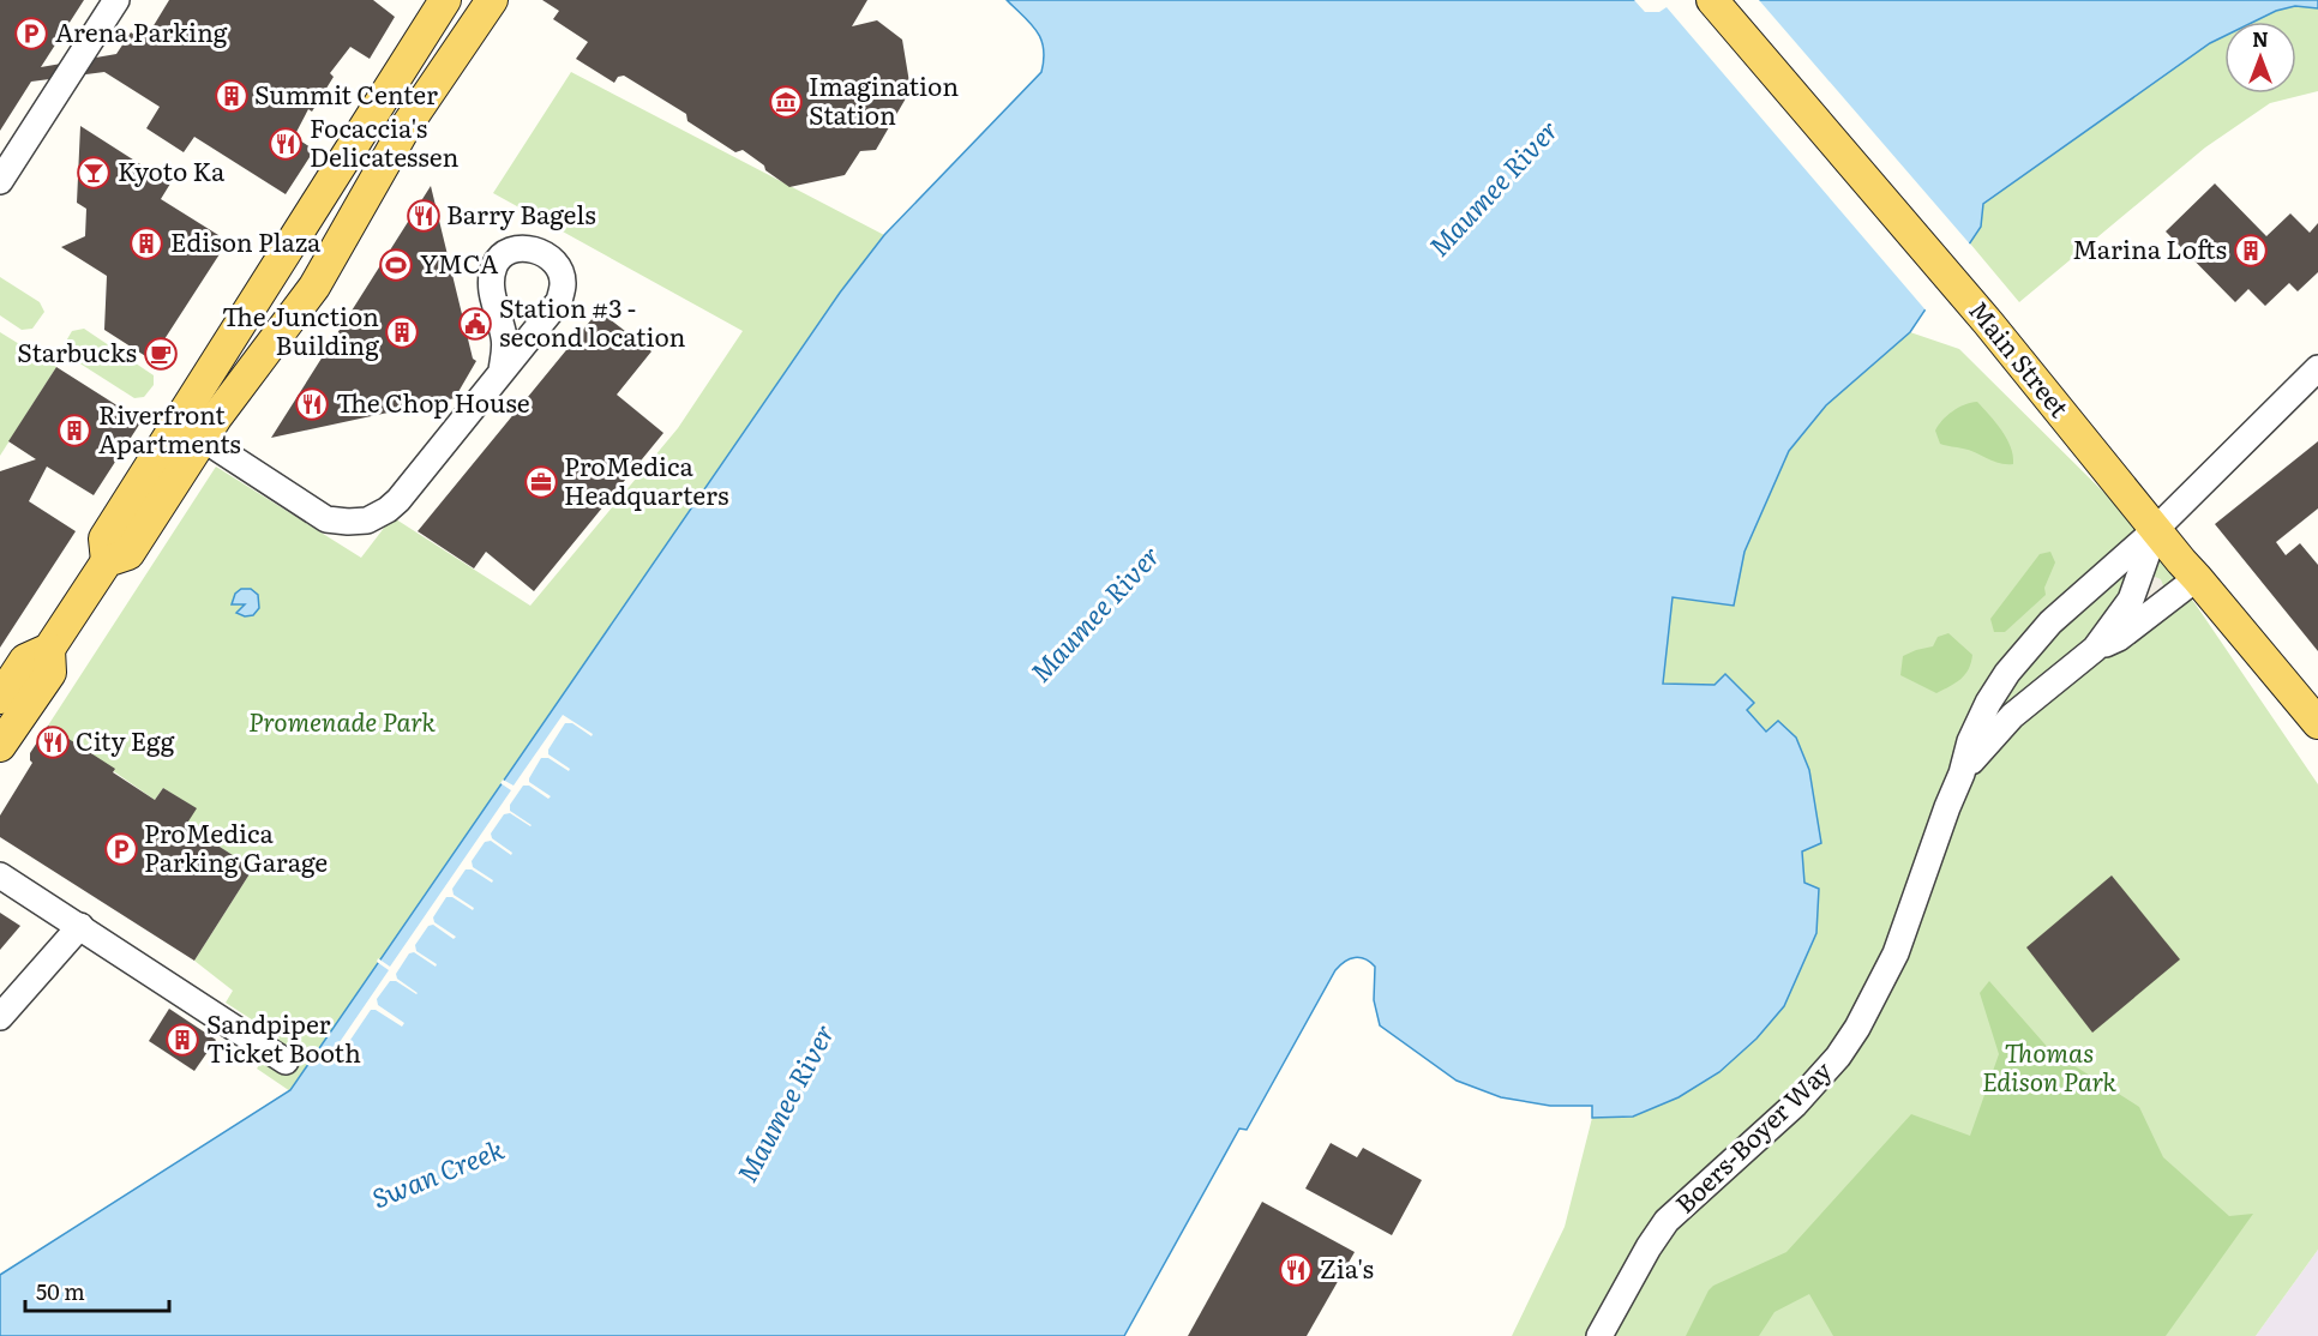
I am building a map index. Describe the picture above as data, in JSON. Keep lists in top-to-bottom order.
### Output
{
  "streets": {
    "main road": ["Main Street"],
    "street": ["Boers-Boyer Way"]
  },
  "crossings": [
    ["Main Street", "Boers-Boyer Way"]
  ],
  "water": ["Maumee River", "Swan Creek"],
  "parks": ["Promenade Park", "Thomas Edison Park"],
  "places": {
    "parking": ["Arena Parking", "ProMedica Parking Garage"],
    "building": [
      "Summit Center",
      "Edison Plaza",
      "Marina Lofts",
      "The Junction Building",
      "Riverfront Apartments",
      "Sandpiper Ticket Booth"
    ],
    "museum": ["Imagination Station"],
    "restaurant": [
      "Focaccia's Delicatessen",
      "Barry Bagels",
      "The Chop House",
      "City Egg",
      "Zia's"
    ],
    "bar": ["Kyoto Ka"],
    "sports": ["YMCA"],
    "public building": ["Station #3 - second location"],
    "cafe": ["Starbucks"],
    "office": ["ProMedica Headquarters"]
  },
  "scale_bar": "50 m",
  "north": "top"
}
